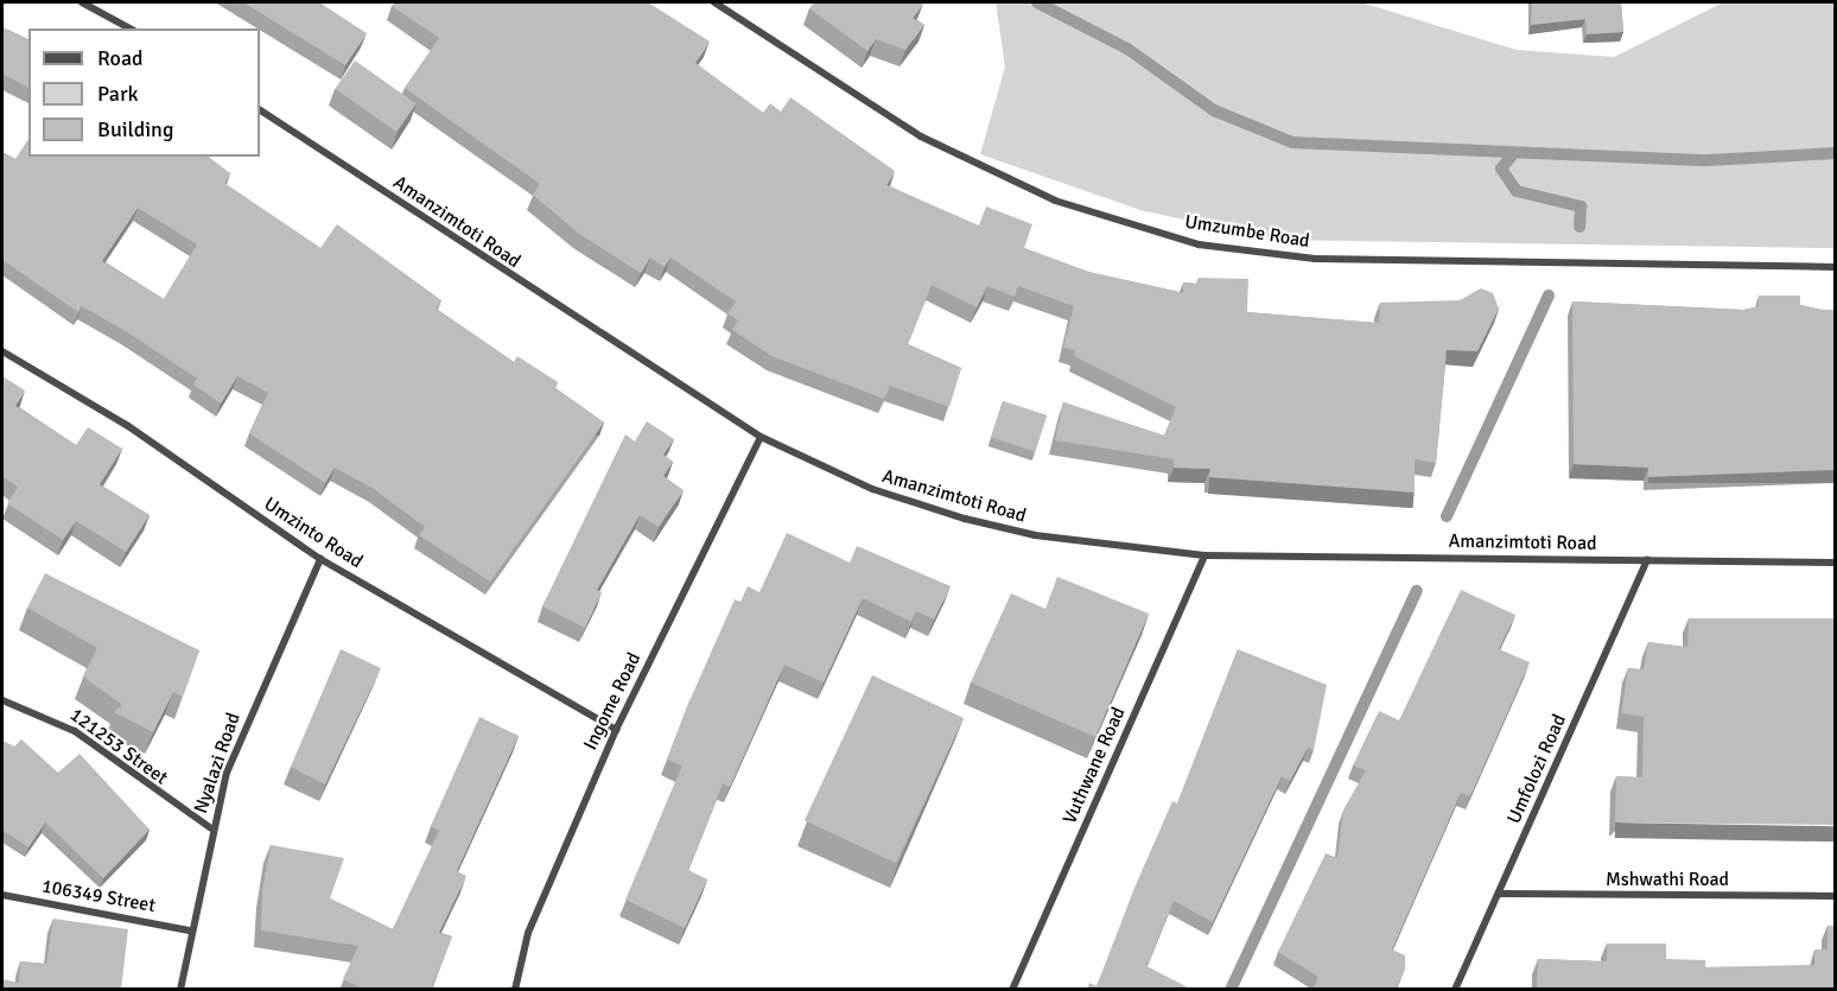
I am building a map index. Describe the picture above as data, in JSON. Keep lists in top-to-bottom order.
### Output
{
  "streets": {
    "street": [
      "Amanzimtoti Road",
      "Umzumbe Road",
      "Umzinto Road",
      "Ingome Road",
      "121253 Street",
      "Nyalazi Road",
      "Vuthwane Road",
      "Umfolozi Road",
      "Mshwathi Road",
      "106349 Street"
    ]
  },
  "crossings": [
    ["Amanzimtoti Road", "Ingome Road"],
    ["Amanzimtoti Road", "Vuthwane Road"],
    ["Amanzimtoti Road", "Umfolozi Road"],
    ["Umzinto Road", "Ingome Road"],
    ["Umzinto Road", "Nyalazi Road"],
    ["121253 Street", "Nyalazi Road"],
    ["Nyalazi Road", "106349 Street"],
    ["Umfolozi Road", "Mshwathi Road"]
  ],
  "legend": ["Road", "Park", "Building"]
}
